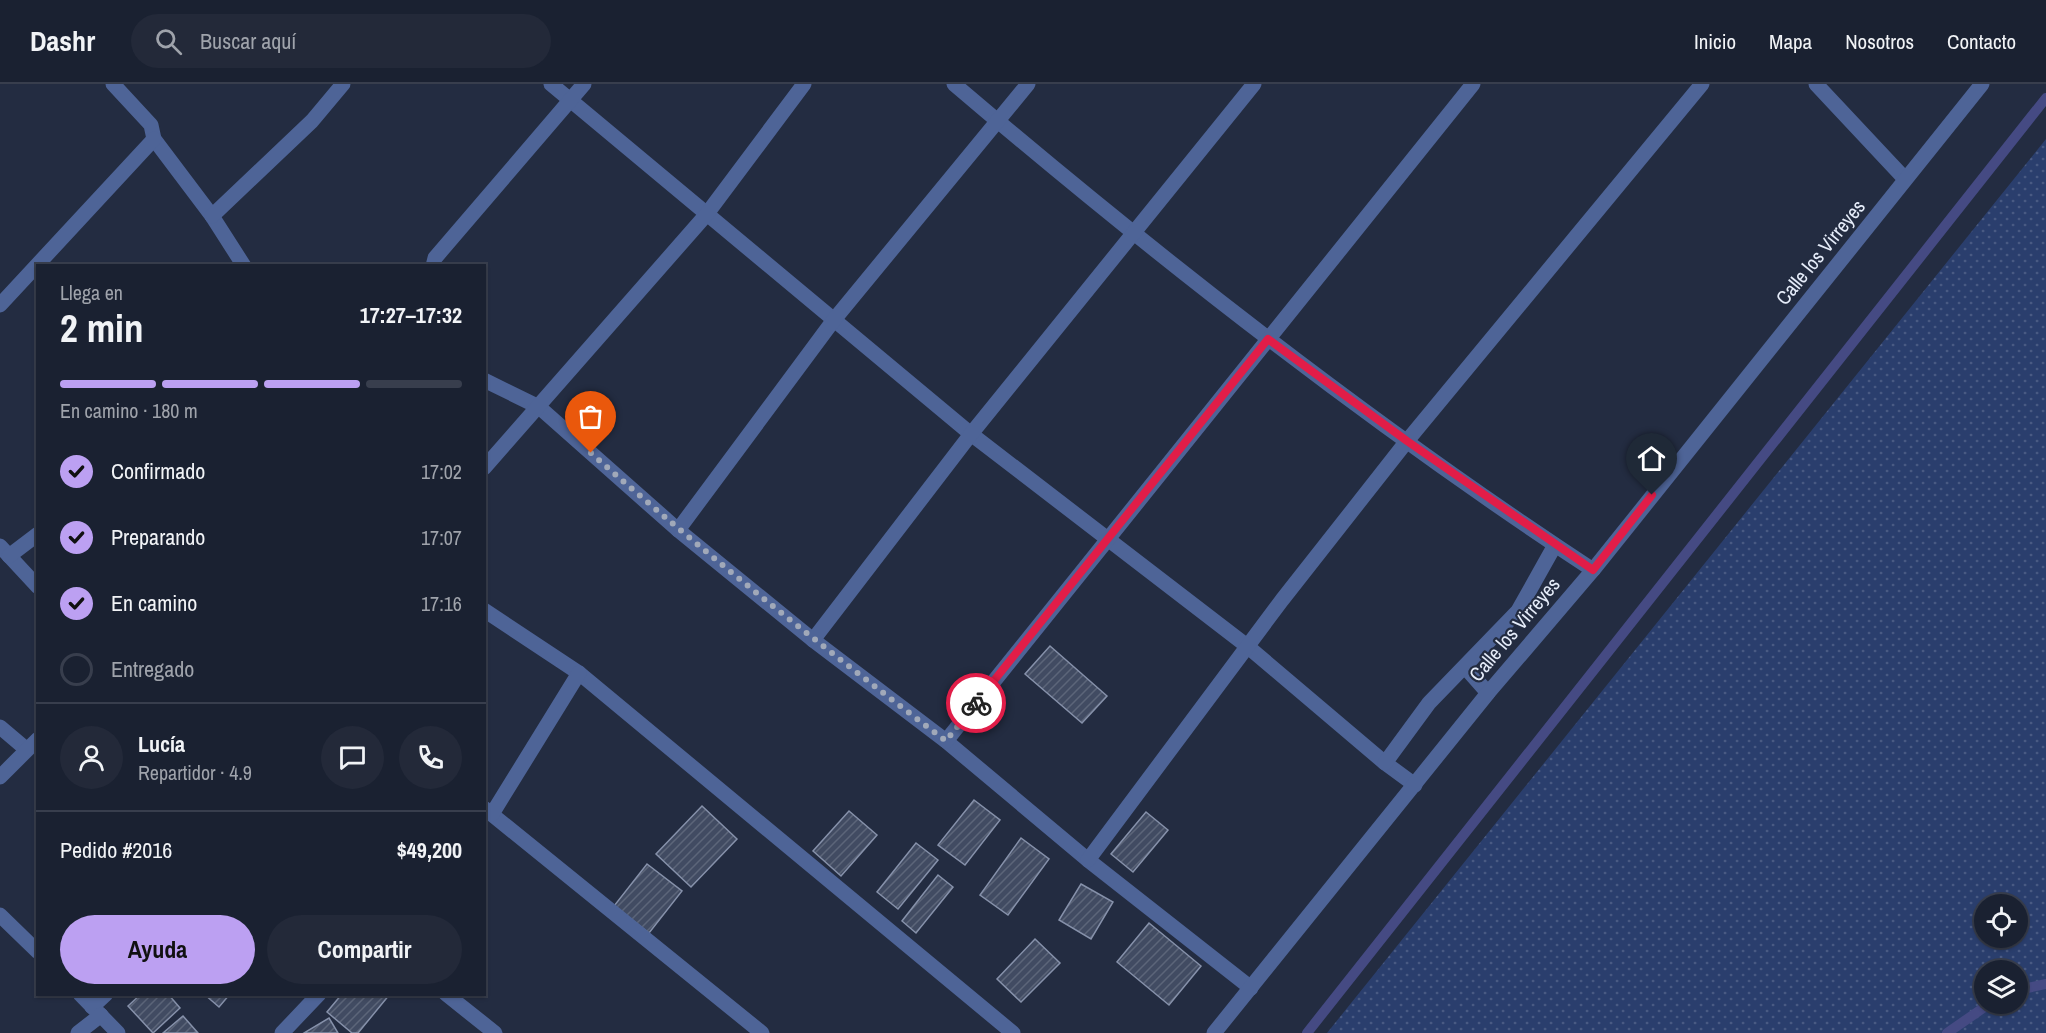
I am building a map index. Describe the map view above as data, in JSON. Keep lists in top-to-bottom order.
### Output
{
  "streets": {
    "street": ["Calle los Virreyes"]
  },
  "page": {
    "header": "Dashr",
    "search": "Buscar aquí",
    "nav": [
      "Inicio",
      "Mapa",
      "Nosotros",
      "Contacto"
    ],
    "heading": ["2 min", "Llega en", "17:27–17:32"],
    "panel": [
      "Lucía",
      "Repartidor · 4.9",
      "Pedido #2016",
      "$49,200"
    ],
    "bar": "En camino · 180 m",
    "list": [
      ["Confirmado", "17:02"],
      ["Preparando", "17:07"],
      ["En camino", "17:16"],
      "Entregado"
    ],
    "buttons": ["Ayuda", "Compartir"]
  }
}
